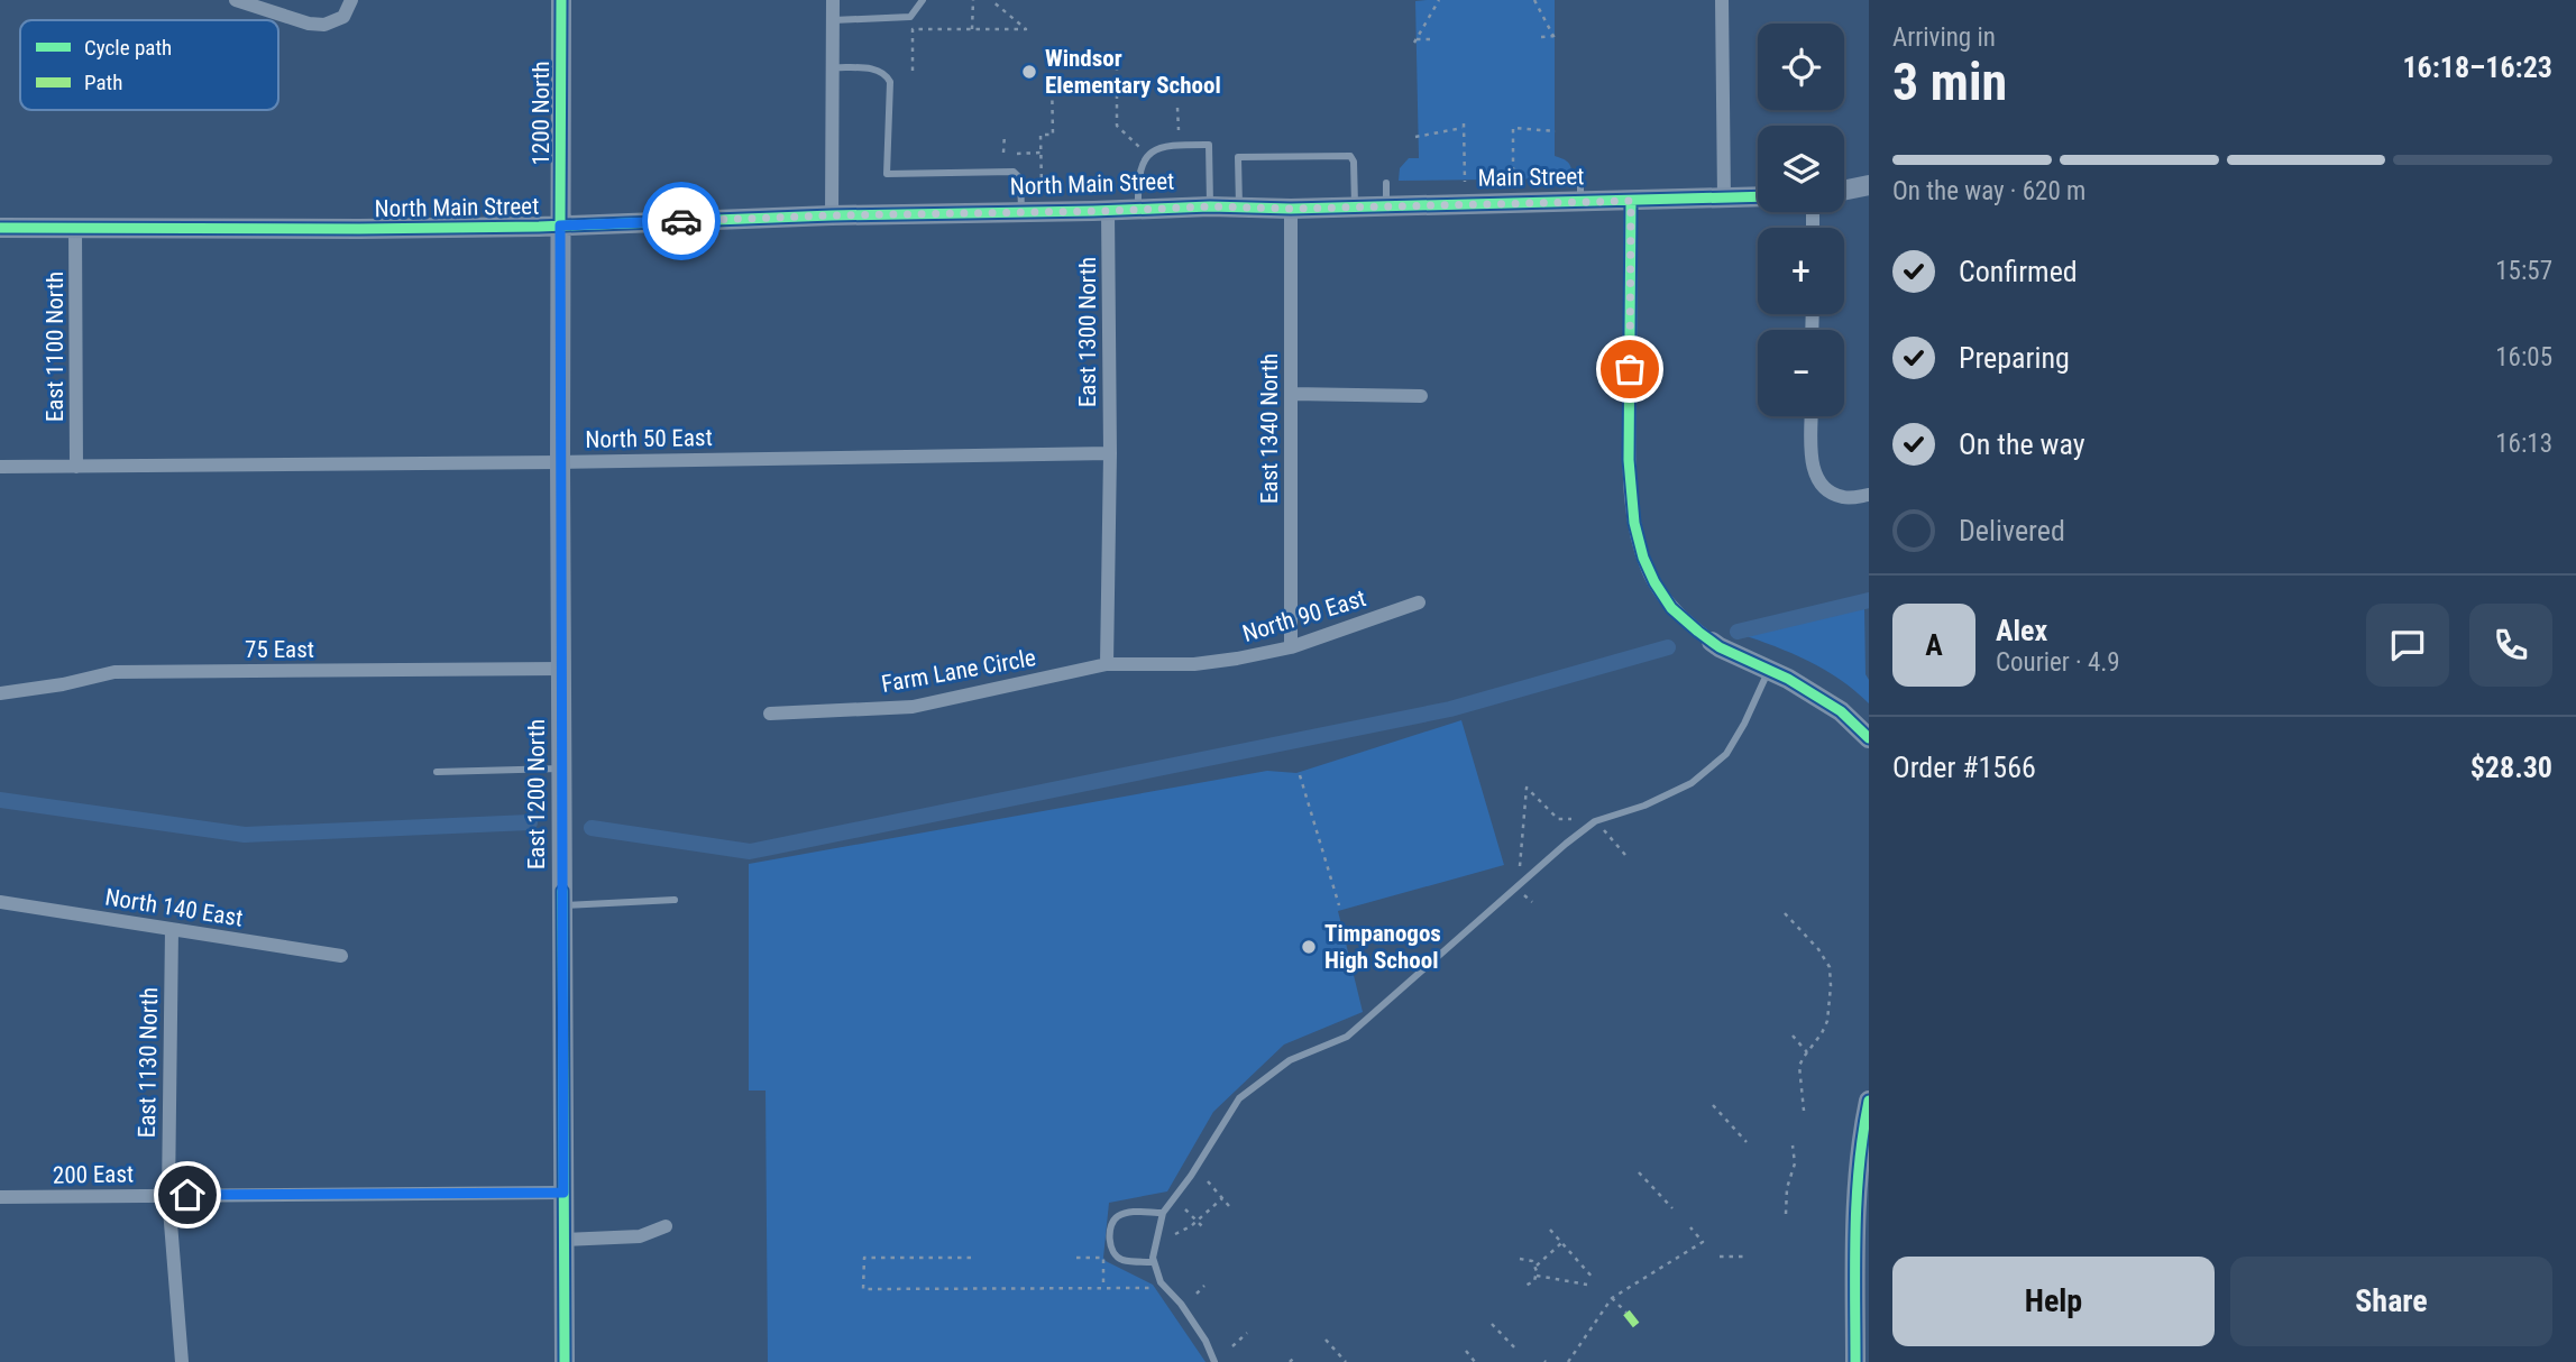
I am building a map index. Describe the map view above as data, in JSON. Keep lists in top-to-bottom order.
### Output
{
  "streets": {
    "street": [
      "1200 North",
      "Main Street",
      "North Main Street",
      "East 1300 North",
      "East 1100 North",
      "East 1340 North",
      "North 50 East",
      "North 90 East",
      "75 East",
      "Farm Lane Circle",
      "East 1200 North",
      "North 140 East",
      "East 1130 North",
      "200 East"
    ]
  },
  "crossings": [
    ["1200 North", "North Main Street"],
    ["1200 North", "East 1200 North"],
    ["Main Street", "North Main Street"],
    ["Main Street", "East 1340 North"],
    ["North Main Street", "East 1300 North"],
    ["North Main Street", "East 1100 North"],
    ["North Main Street", "East 1340 North"],
    ["North Main Street", "East 1200 North"],
    ["East 1300 North", "North 50 East"],
    ["East 1300 North", "North 90 East"],
    ["East 1300 North", "Farm Lane Circle"],
    ["East 1100 North", "North 50 East"],
    ["East 1340 North", "North 90 East"],
    ["North 50 East", "East 1200 North"],
    ["North 90 East", "Farm Lane Circle"],
    ["75 East", "East 1200 North"],
    ["East 1200 North", "200 East"],
    ["North 140 East", "East 1130 North"],
    ["East 1130 North", "200 East"]
  ],
  "places": ["Windsor Elementary School", "Timpanogos High School"],
  "legend": ["Cycle path", "Path"],
  "page": {
    "heading": ["3 min", "Arriving in", "16:18–16:23"],
    "panel": [
      "Alex",
      "Courier · 4.9",
      "Order #1566",
      "$28.30"
    ],
    "map_buttons": ["+", "−"],
    "bar": "On the way · 620 m",
    "list": [
      ["Confirmed", "15:57"],
      ["Preparing", "16:05"],
      ["On the way", "16:13"],
      "Delivered"
    ],
    "round": "A",
    "buttons": ["Help", "Share"]
  }
}
